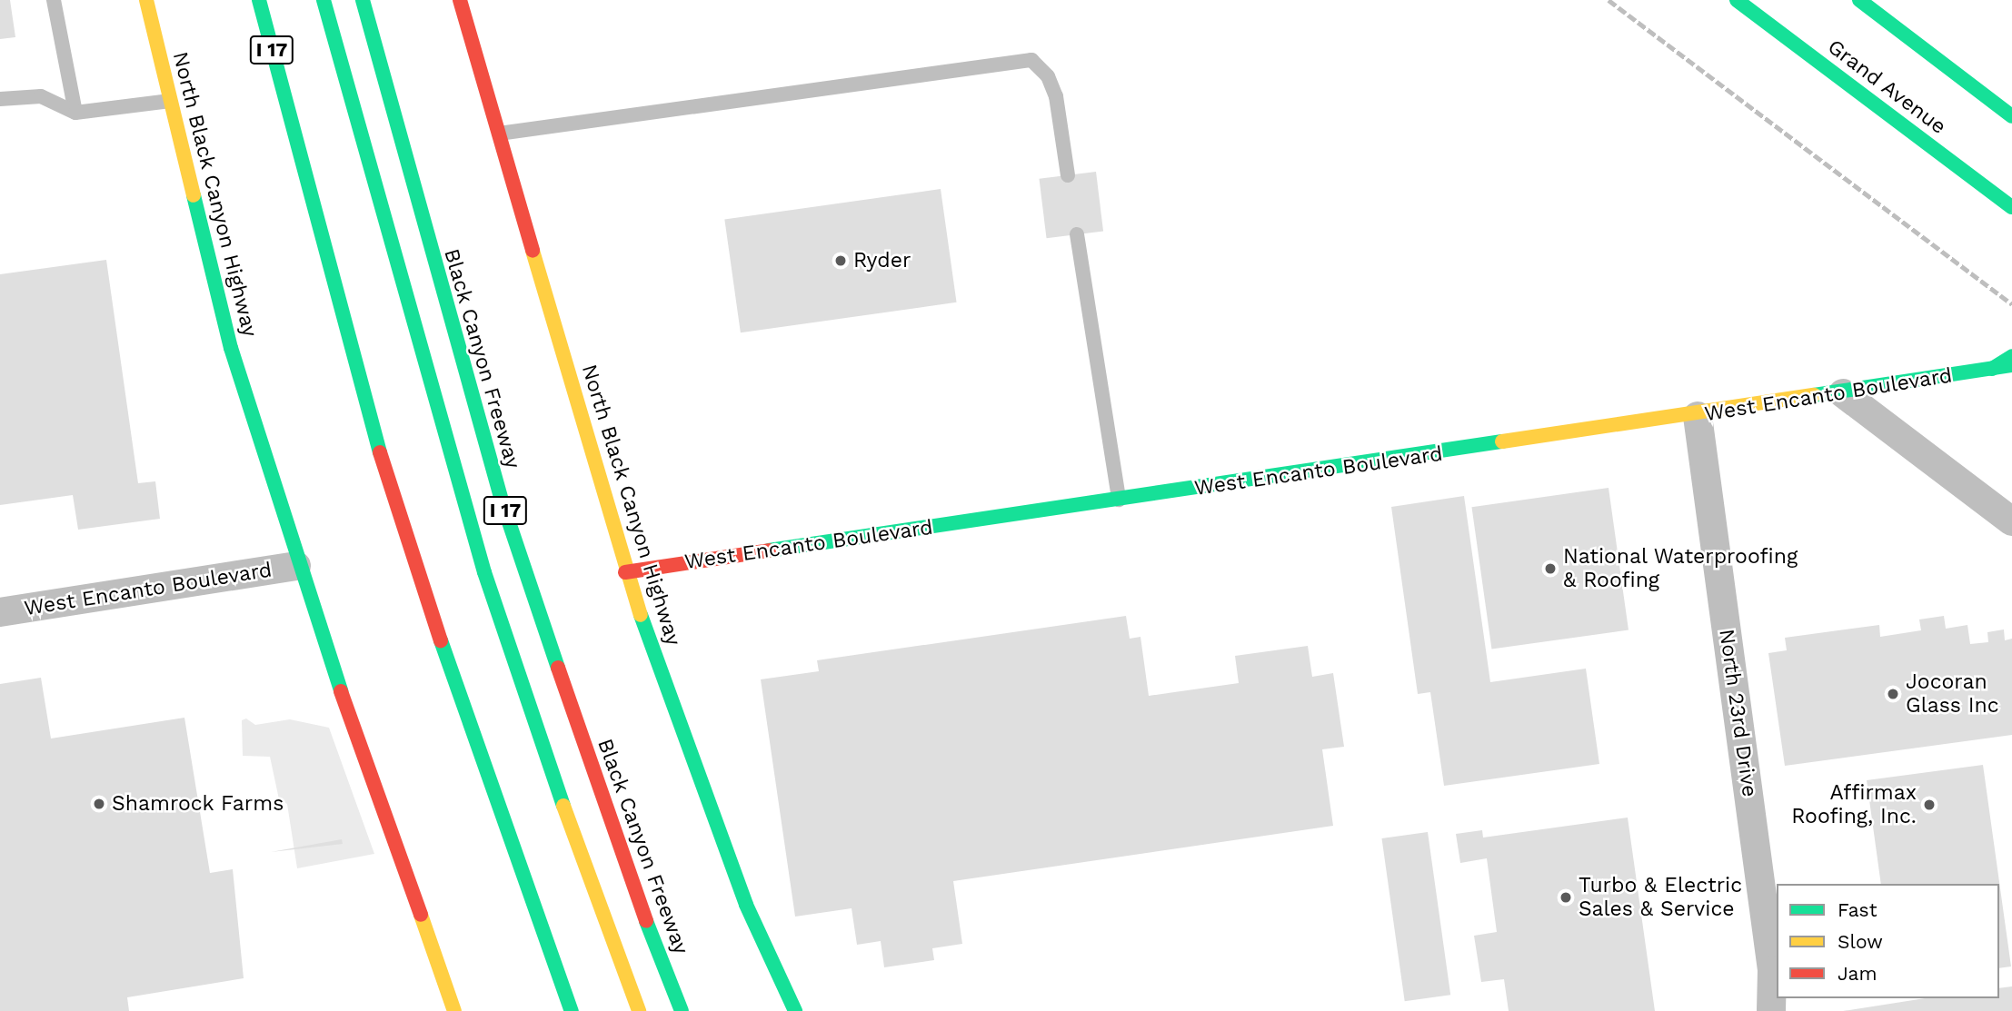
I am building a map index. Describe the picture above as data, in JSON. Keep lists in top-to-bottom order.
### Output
{
  "streets": {
    "main road": [
      "I 17",
      "Grand Avenue",
      "North Black Canyon Highway",
      "Black Canyon Freeway",
      "West Encanto Boulevard"
    ],
    "street": ["North 23rd Drive"]
  },
  "crossings": [
    ["North Black Canyon Highway", "West Encanto Boulevard"],
    ["West Encanto Boulevard", "North 23rd Drive"]
  ],
  "places": [
    "Ryder",
    "National Waterproofing & Roofing",
    "Jocoran Glass Inc",
    "Shamrock Farms",
    "Affirmax Roofing, Inc.",
    "Turbo & Electric Sales & Service"
  ],
  "legend": ["Fast", "Slow", "Jam"]
}
